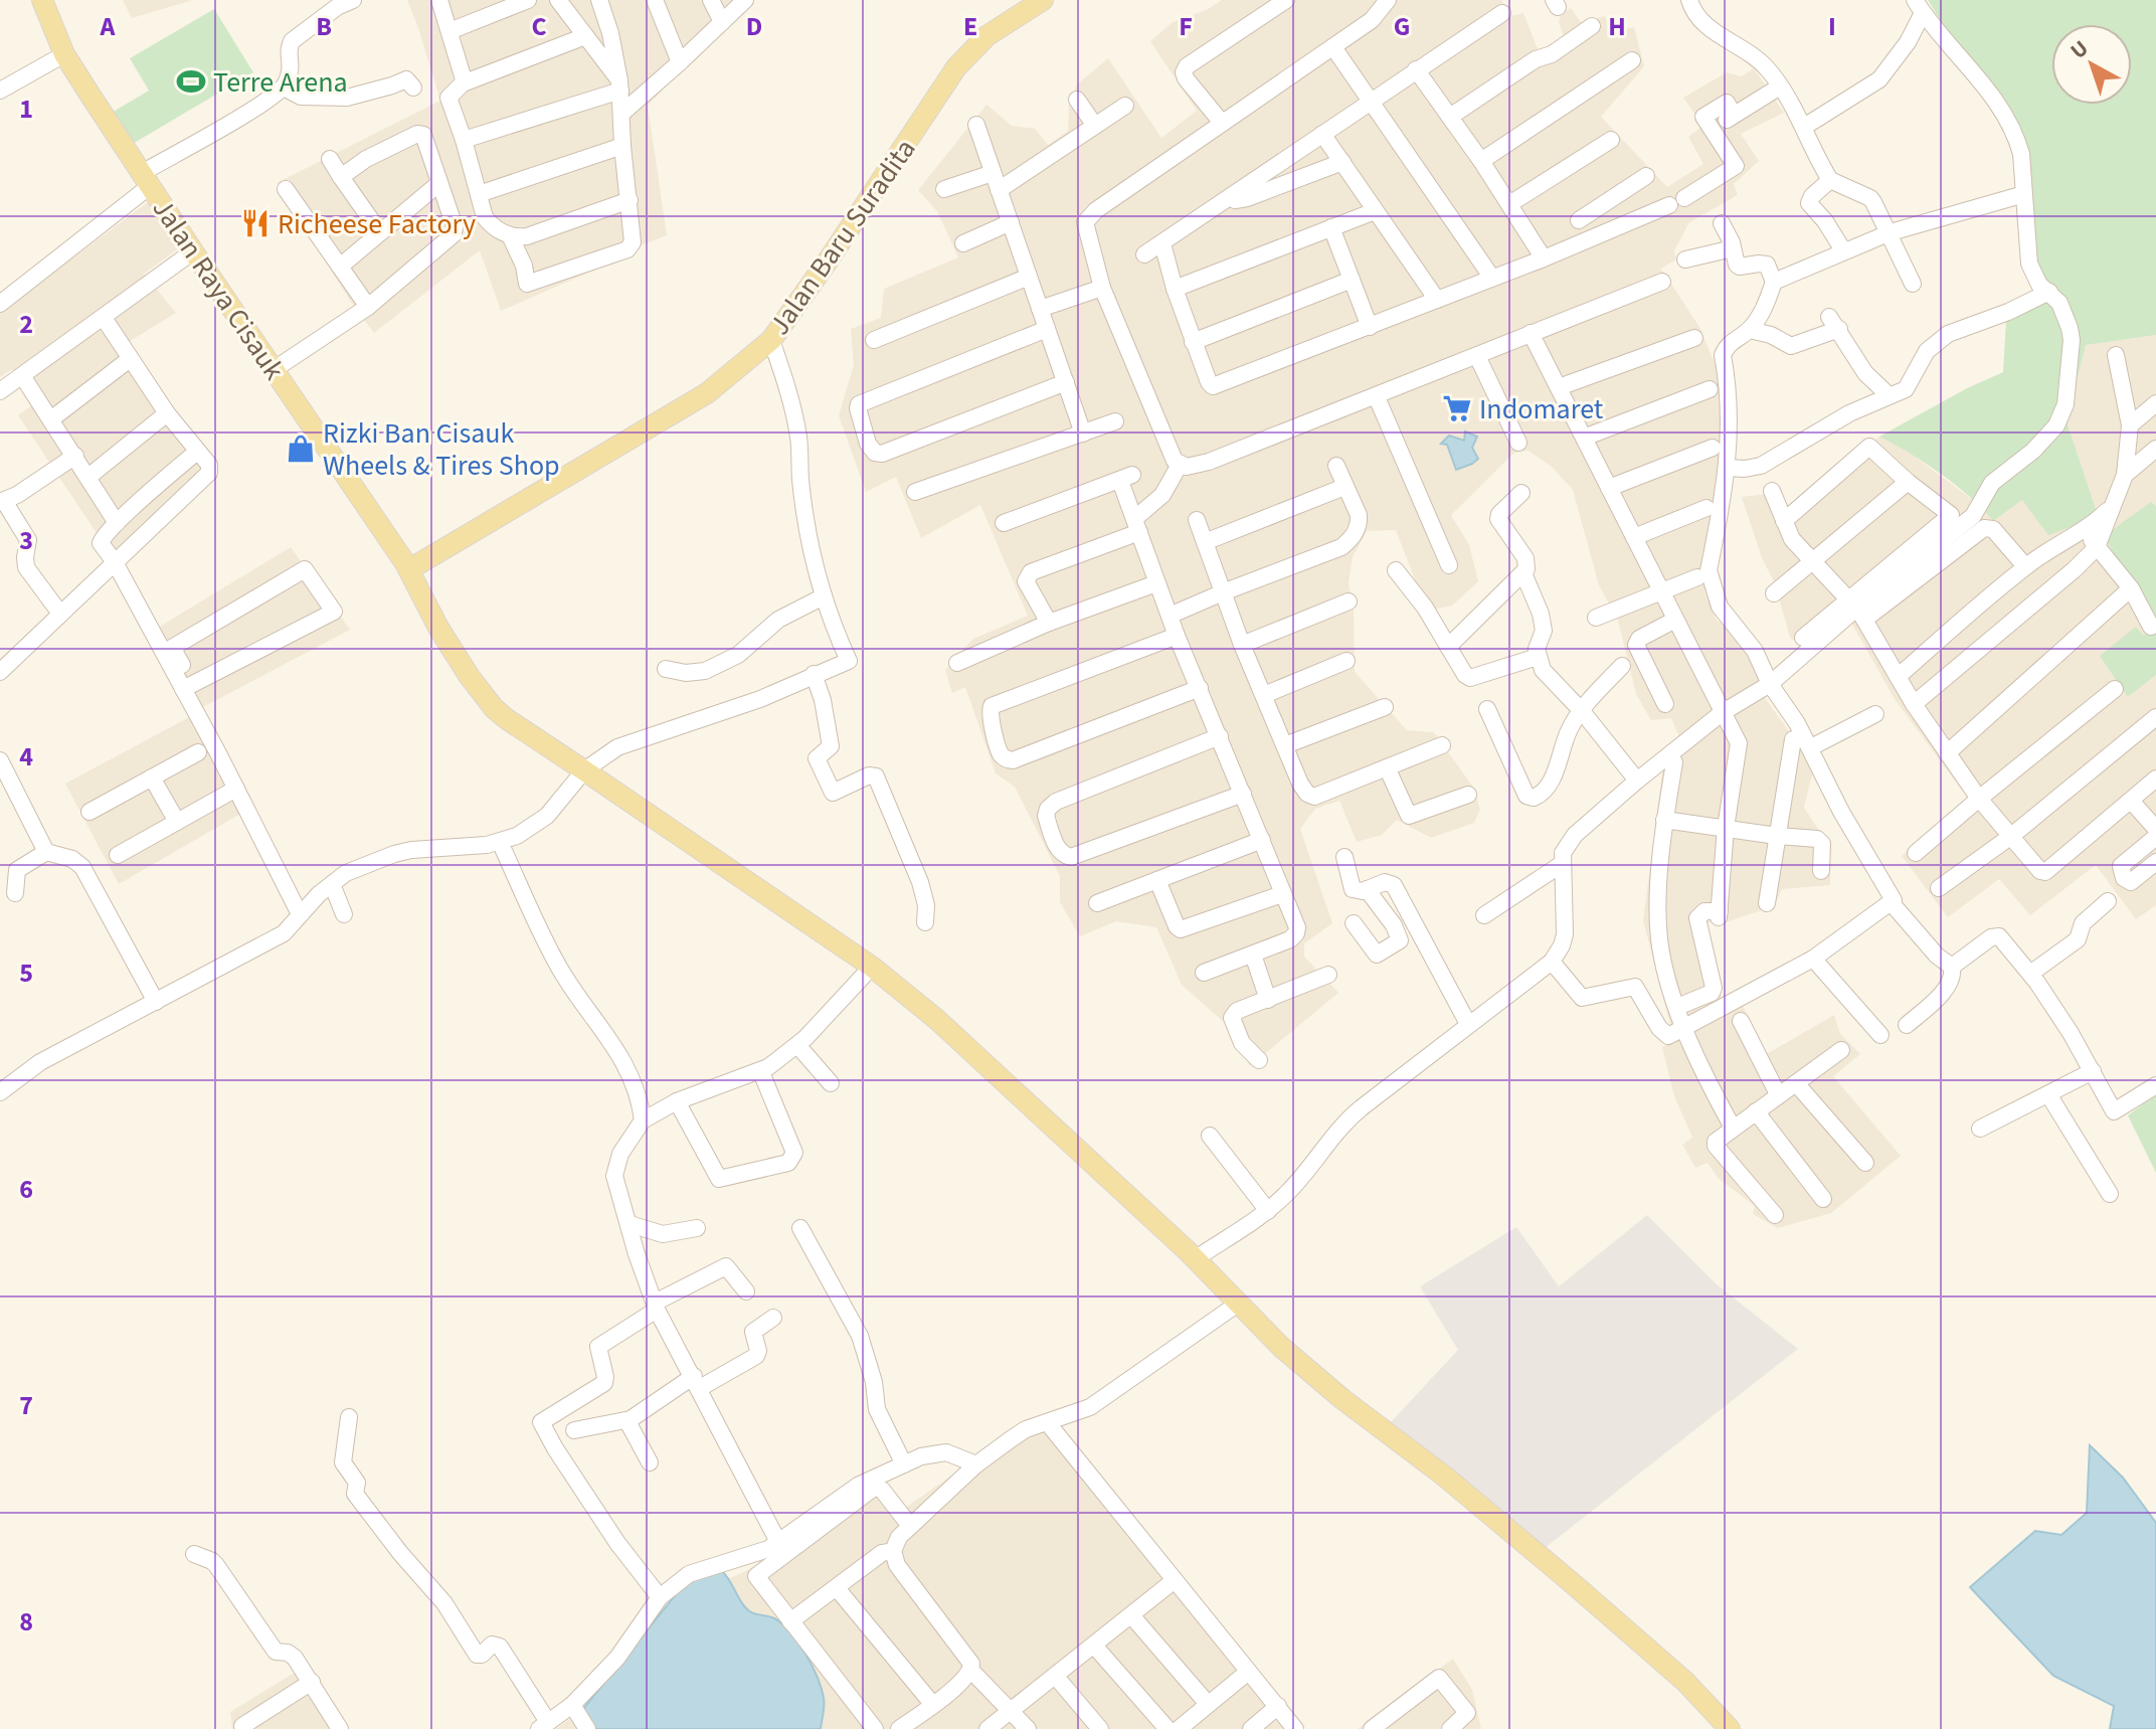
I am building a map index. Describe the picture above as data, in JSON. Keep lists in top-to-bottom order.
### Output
{
  "streets": {
    "main road": ["Jalan Baru Suradita", "Jalan Raya Cisauk"]
  },
  "crossings": [
    ["Jalan Baru Suradita", "Jalan Raya Cisauk"]
  ],
  "places": {
    "sports": ["Terre Arena"],
    "restaurant": ["Richeese Factory"],
    "supermarket": ["Indomaret"],
    "shop": ["Rizki Ban Cisauk Wheels & Tires Shop"]
  },
  "north": "top left",
  "grid": {
    "columns": [
      "A",
      "B",
      "C",
      "D",
      "E",
      "F",
      "G",
      "H",
      "I"
    ],
    "rows": [
      "1",
      "2",
      "3",
      "4",
      "5",
      "6",
      "7",
      "8"
    ]
  }
}
